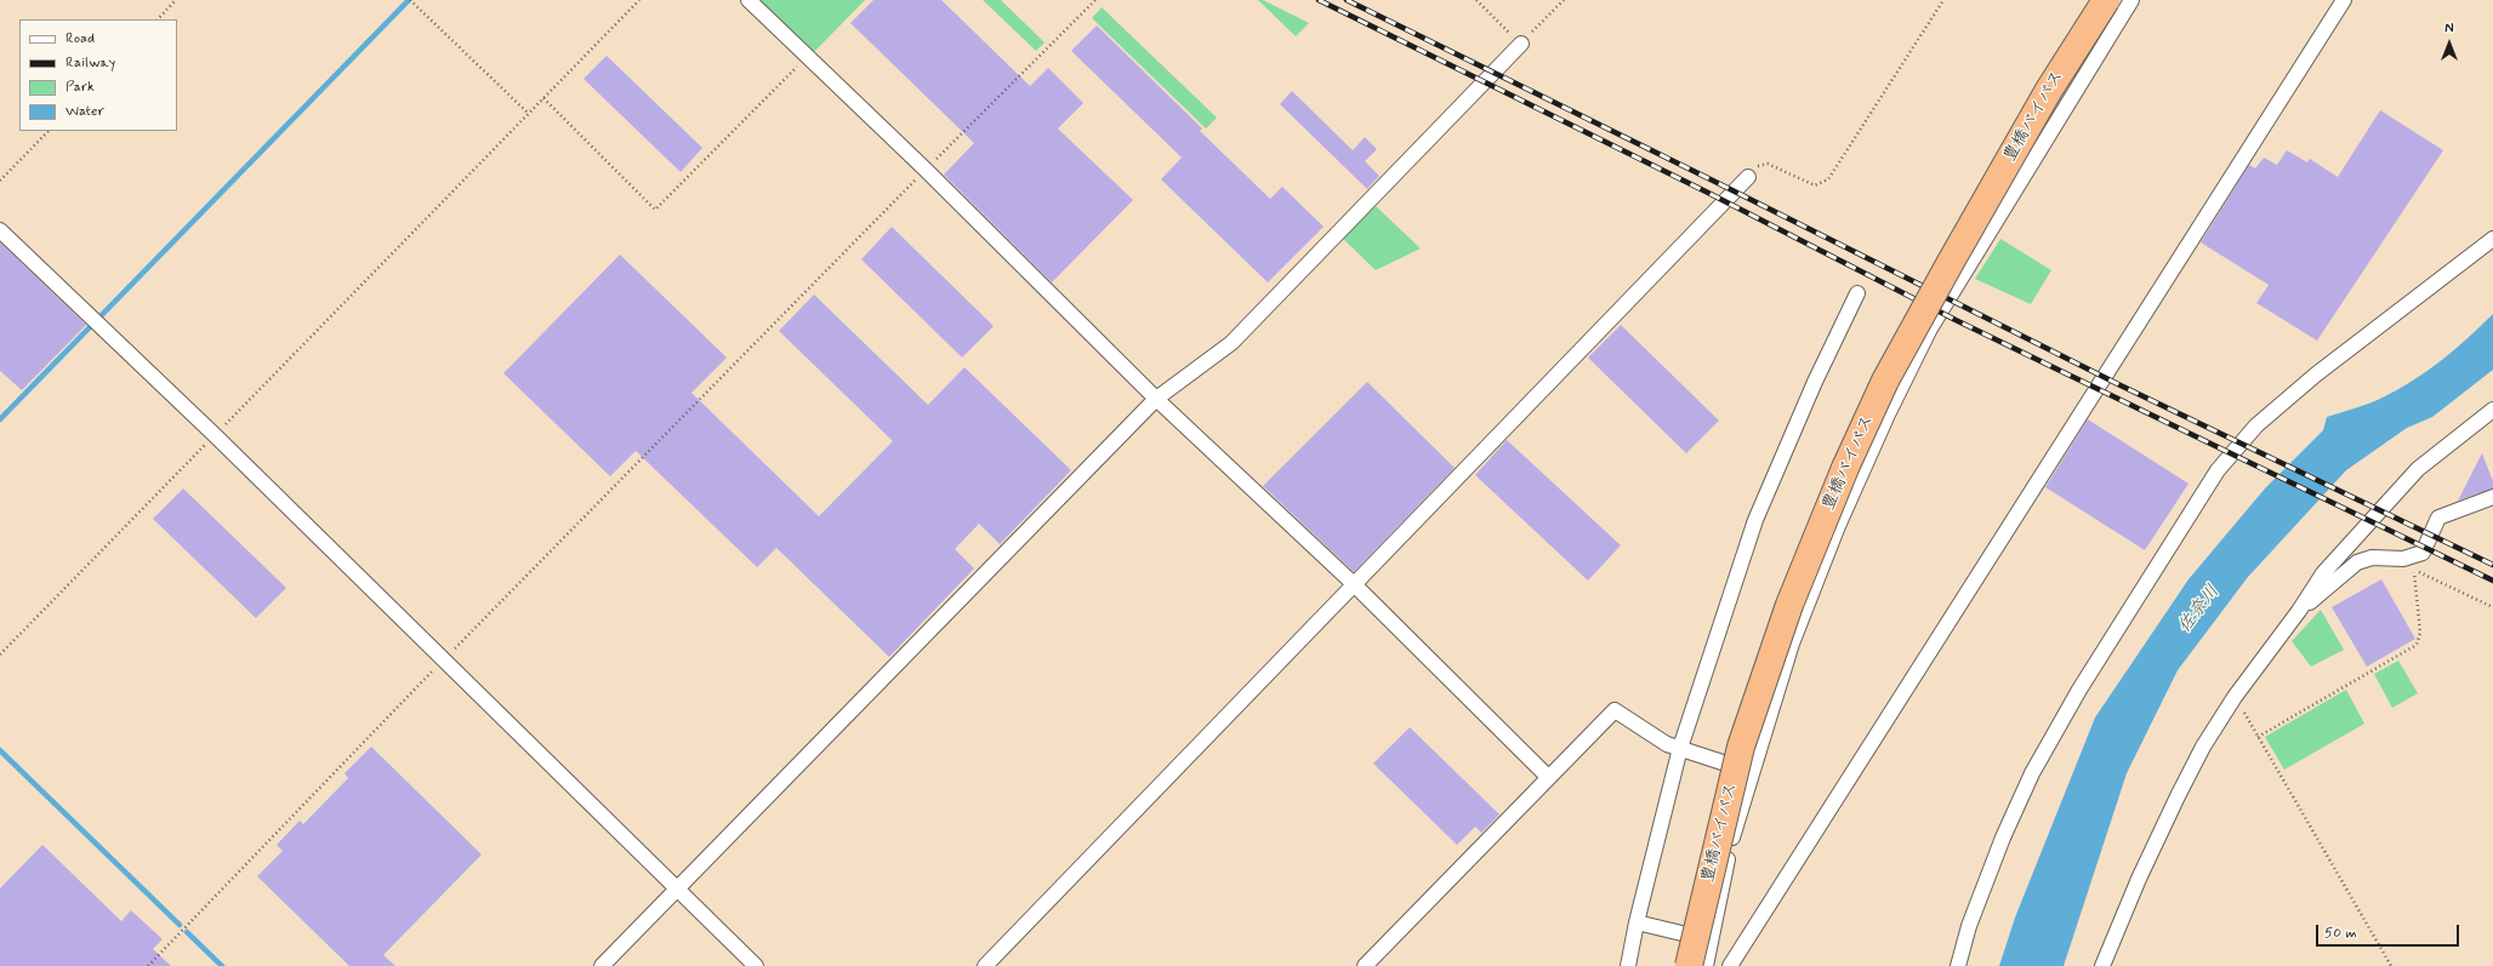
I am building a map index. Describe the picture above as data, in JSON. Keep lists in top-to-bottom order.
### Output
{
  "streets": {
    "highway": ["豊橋バイパス"]
  },
  "water": ["佐奈川"],
  "legend": [
    "Road",
    "Railway",
    "Park",
    "Water"
  ],
  "scale_bar": "50 m",
  "north": "top"
}
